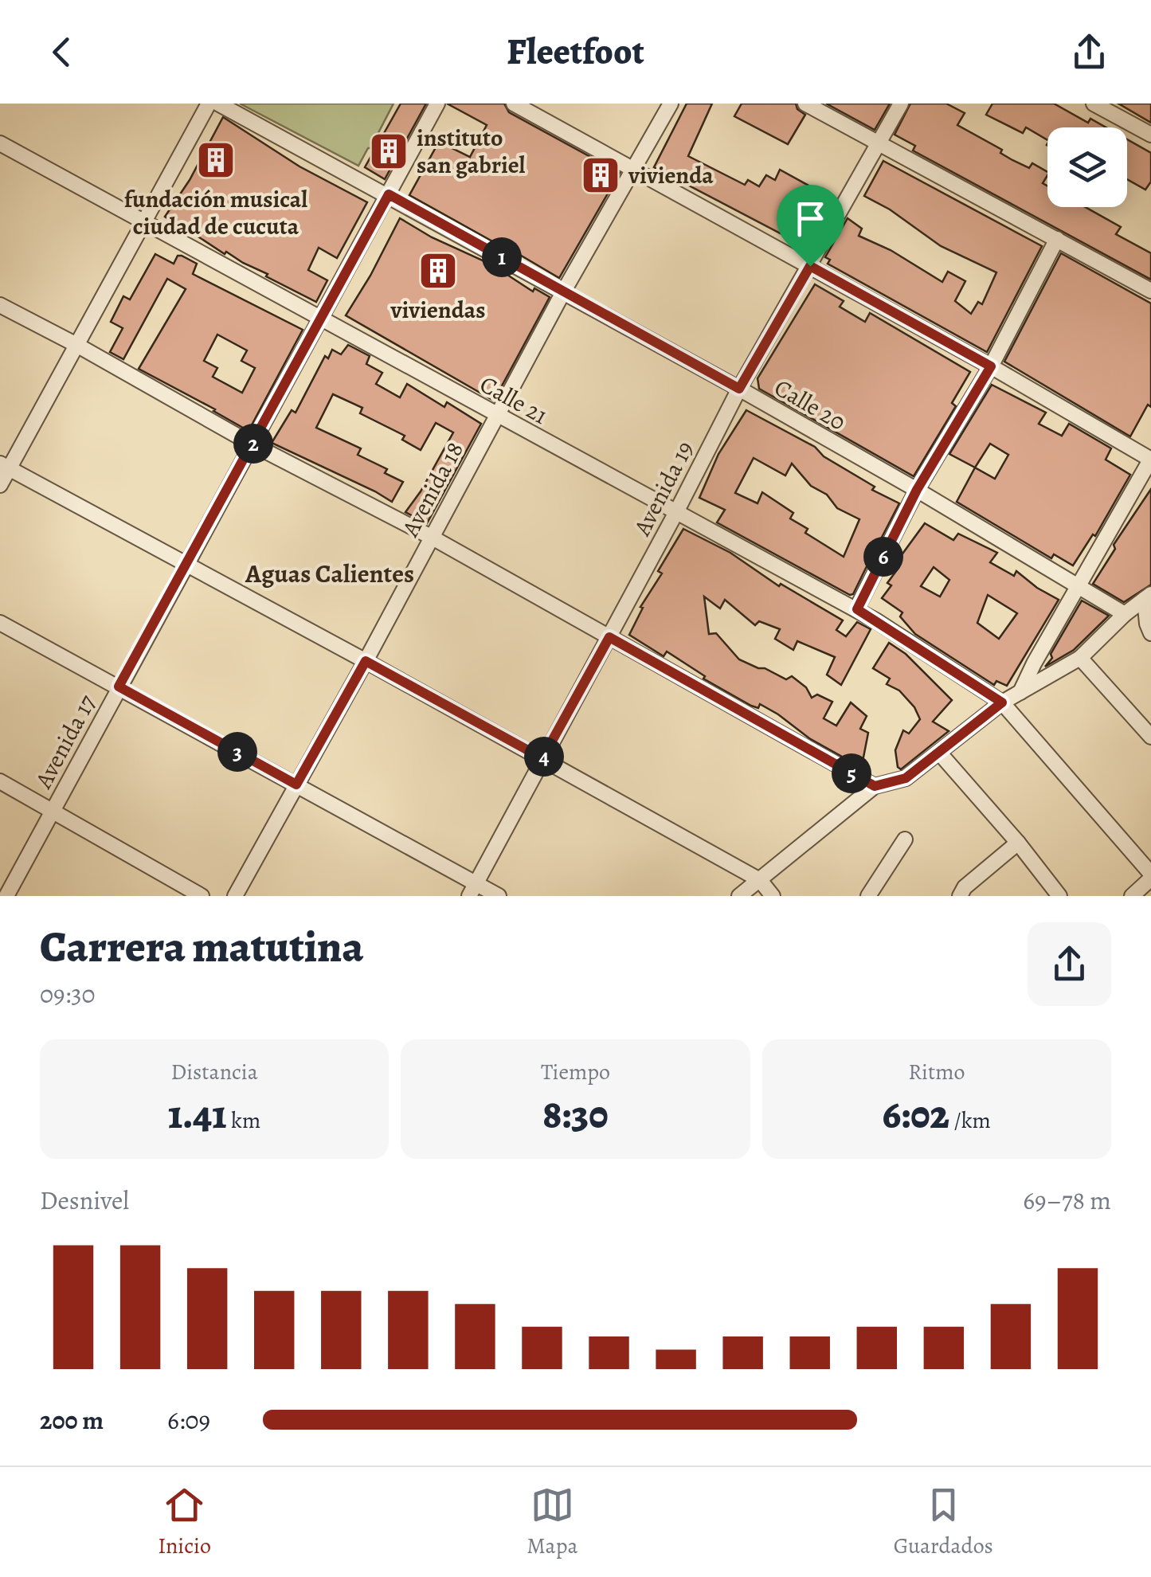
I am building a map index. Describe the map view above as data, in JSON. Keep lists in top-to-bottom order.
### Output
{
  "streets": {
    "street": [
      "Calle 21",
      "Calle 20",
      "Avenida 19",
      "Avenida 18",
      "Avenida 17"
    ]
  },
  "crossings": [
    ["Calle 21", "Avenida 19"],
    ["Calle 21", "Avenida 18"],
    ["Calle 21", "Avenida 17"],
    ["Calle 20", "Avenida 19"],
    ["Calle 20", "Avenida 18"],
    ["Calle 20", "Avenida 17"]
  ],
  "districts": ["Aguas Calientes"],
  "places": {
    "building": [
      "instituto san gabriel",
      "fundación musical ciudad de cucuta",
      "vivienda",
      "viviendas"
    ]
  },
  "page": {
    "header": "Fleetfoot",
    "pins": [
      "1",
      "2",
      "6",
      "3",
      "4",
      "5"
    ],
    "heading": ["Carrera matutina", "09:30"],
    "stats": [
      ["Distancia", "1.41 km"],
      ["Tiempo", "8:30"],
      ["Ritmo", "6:02 /km"]
    ],
    "chart": ["Desnivel", "69–78 m"],
    "list": [
      {
        "name": "200 m",
        "note": "6:09"
      }
    ],
    "tabs": ["Inicio", "Mapa", "Guardados"]
  }
}
